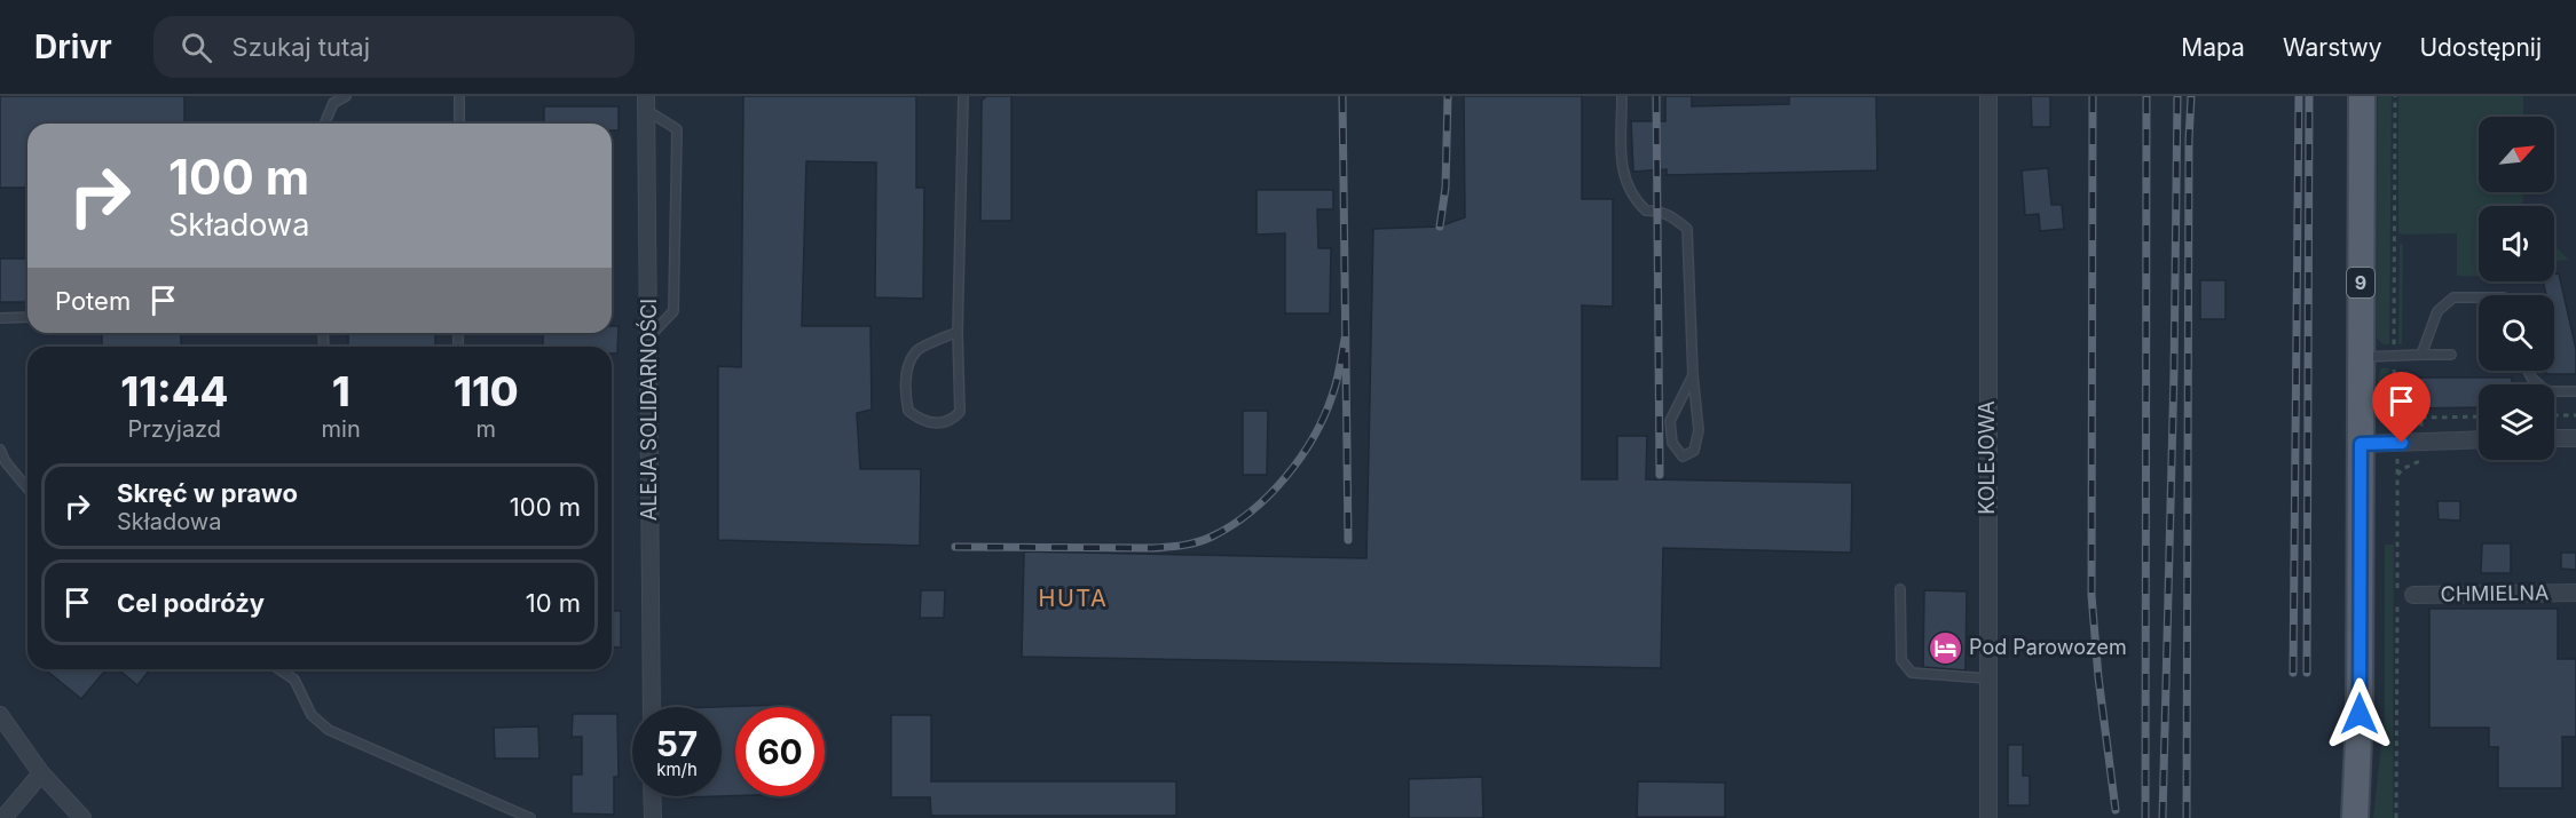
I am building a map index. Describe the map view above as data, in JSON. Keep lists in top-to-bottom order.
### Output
{
  "streets": {
    "main road": ["9"],
    "street": ["ALEJA SOLIDARNOŚCI", "KOLEJOWA", "CHMIELNA"]
  },
  "districts": ["HUTA"],
  "places": {
    "hotel": ["Pod Parowozem"]
  },
  "north": "top right",
  "page": {
    "header": "Drivr",
    "search": "Szukaj tutaj",
    "nav": ["Mapa", "Warstwy", "Udostępnij"],
    "turn": ["100 m", "Składowa"],
    "then": "Potem",
    "eta": [
      "11:44",
      "Przyjazd",
      "1",
      "min",
      "110",
      "m"
    ],
    "list": [
      {
        "name": "Skręć w prawo",
        "note": "Składowa",
        "value": "100 m"
      },
      {
        "name": "Cel podróży",
        "value": "10 m"
      }
    ],
    "speed": "57 km/h",
    "limit": "60"
  }
}
